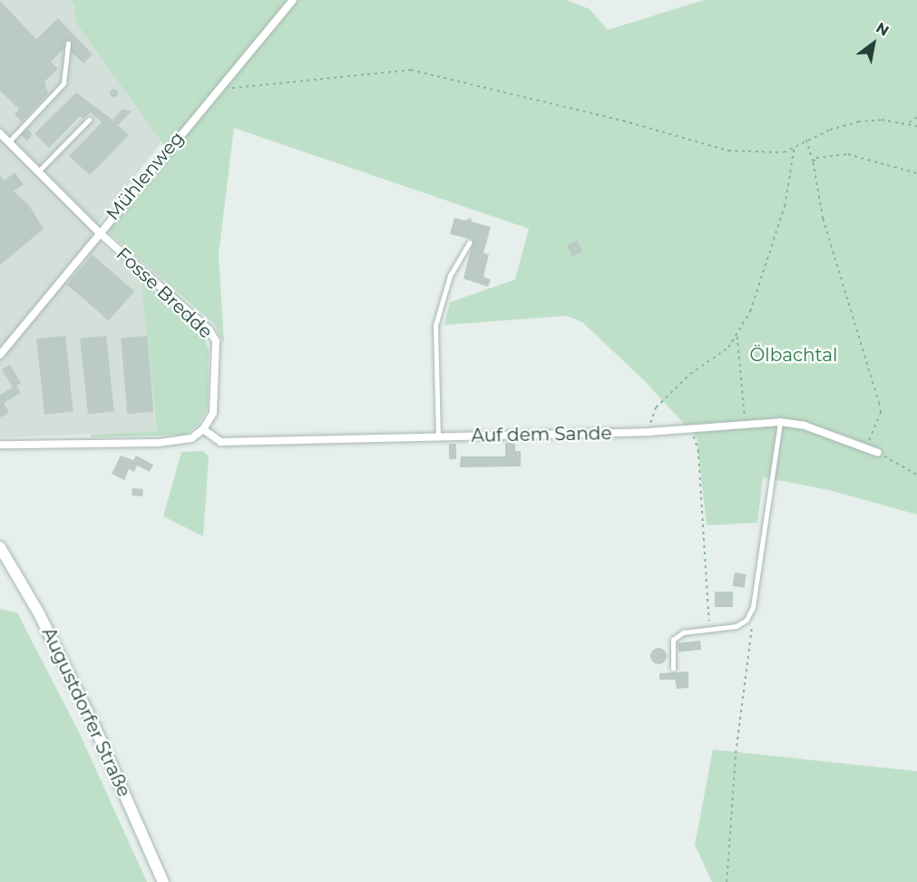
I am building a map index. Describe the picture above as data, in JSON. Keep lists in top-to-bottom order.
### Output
{
  "streets": {
    "main road": ["Augustdorfer Straße"],
    "street": ["Mühlenweg", "Fosse Bredde", "Auf dem Sande"]
  },
  "crossings": [
    ["Mühlenweg", "Fosse Bredde"],
    ["Fosse Bredde", "Auf dem Sande"]
  ],
  "parks": ["Ölbachtal"],
  "north": "top right"
}
